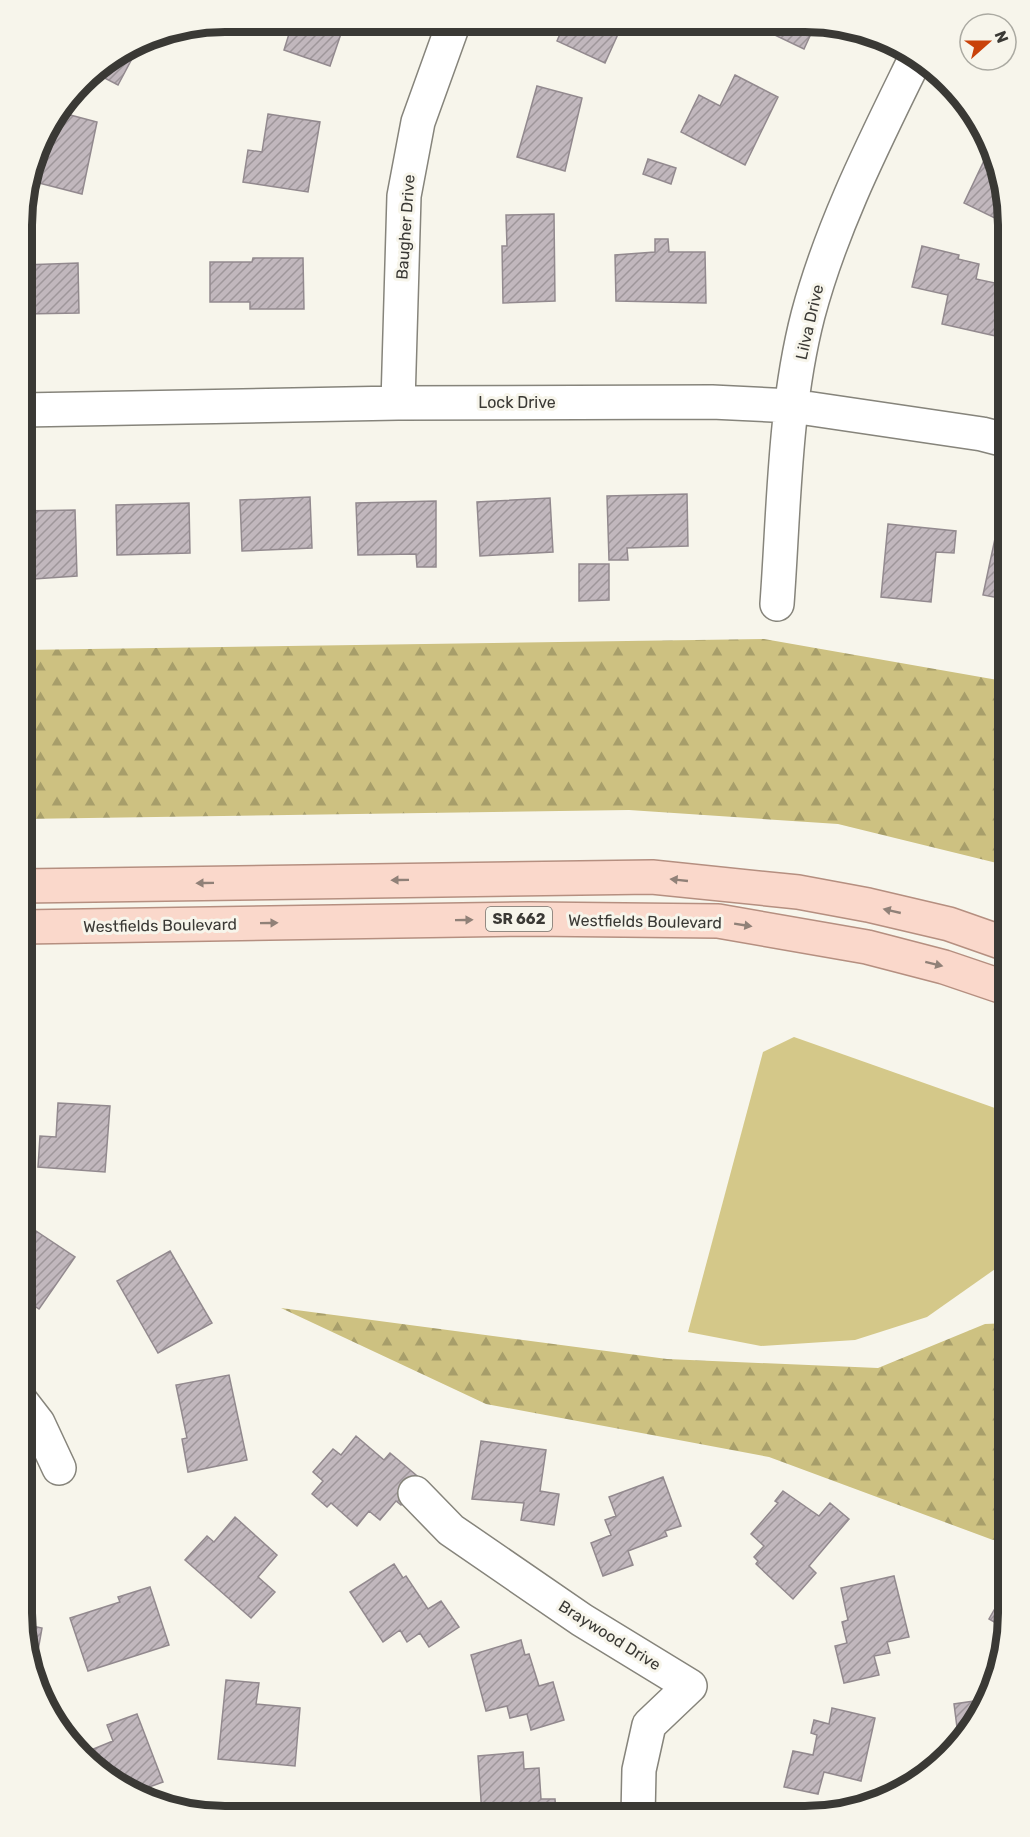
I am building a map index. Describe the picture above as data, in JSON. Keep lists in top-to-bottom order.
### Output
{
  "streets": {
    "main road": ["SR 662", "Westfields Boulevard"],
    "street": [
      "Baugher Drive",
      "Lilva Drive",
      "Lock Drive",
      "Braywood Drive"
    ]
  },
  "crossings": [
    ["Baugher Drive", "Lock Drive"],
    ["Lilva Drive", "Lock Drive"]
  ],
  "north": "right"
}
